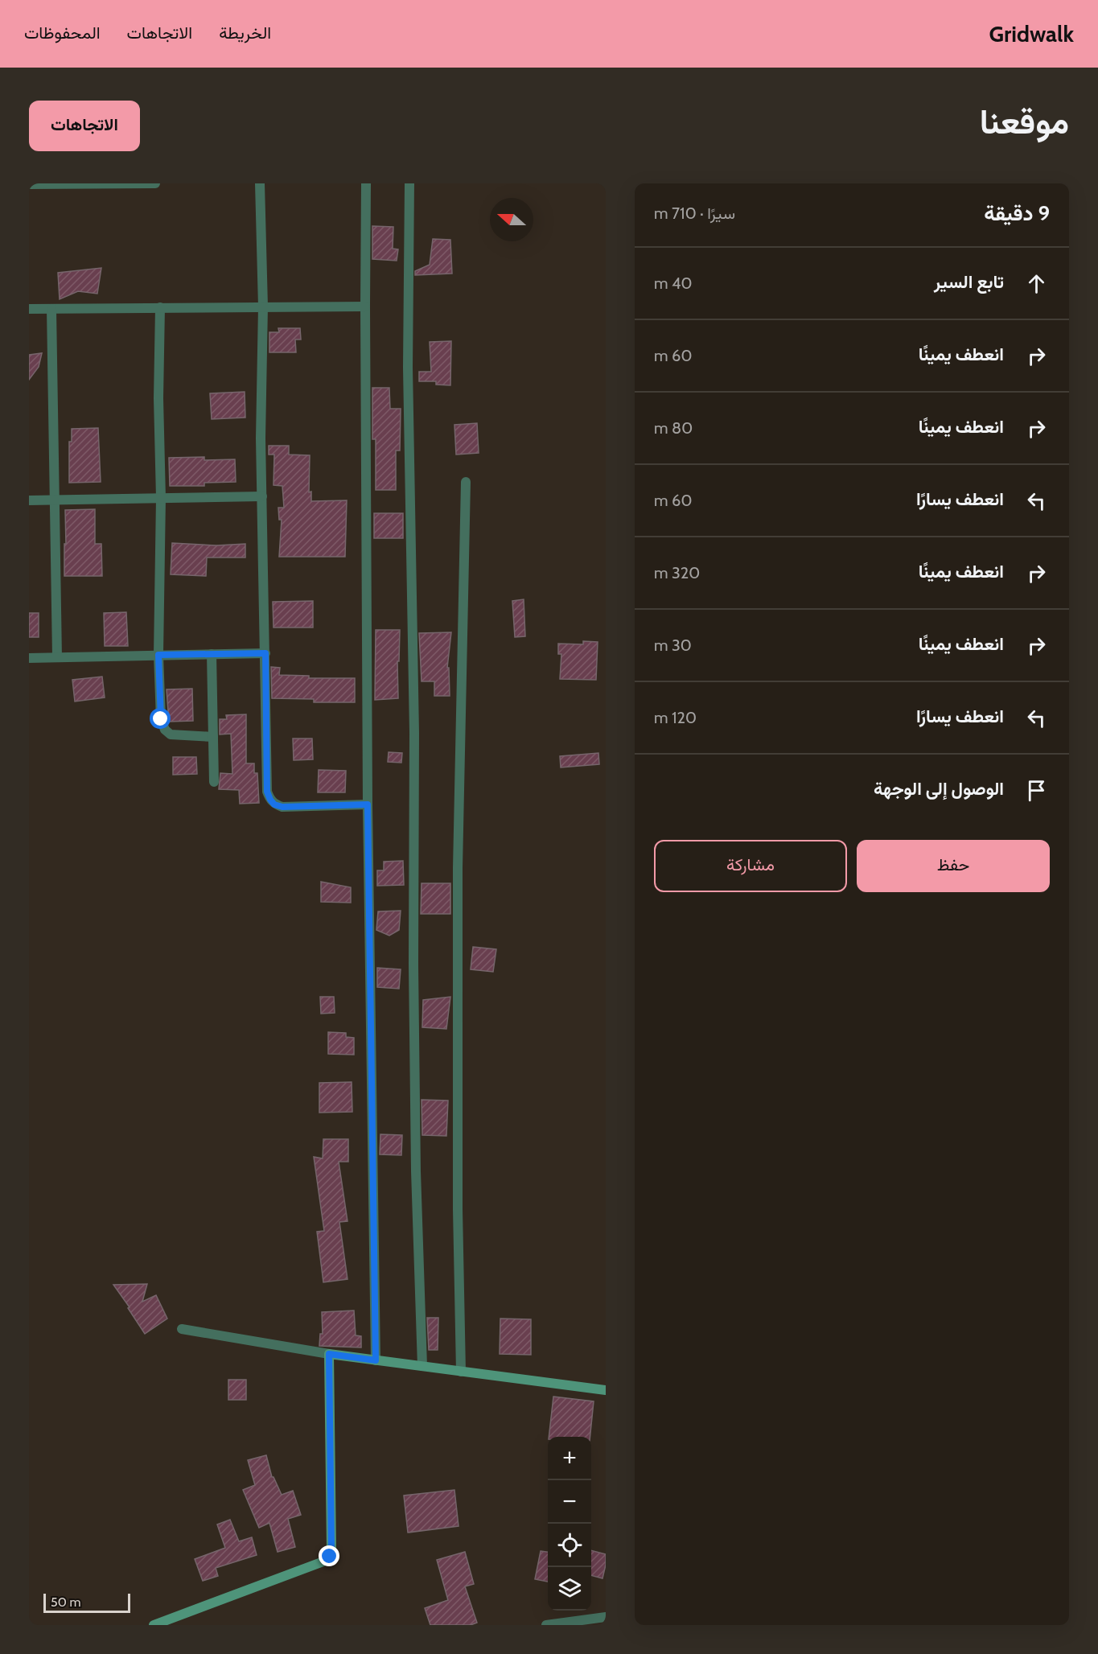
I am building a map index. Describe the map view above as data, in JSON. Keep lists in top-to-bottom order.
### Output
{
  "scale_bar": "50 m",
  "north": "left",
  "page": {
    "header": "Gridwalk",
    "nav": ["الخريطة", "الاتجاهات", "المحفوظات"],
    "title": "موقعنا",
    "buttons": [
      "الاتجاهات",
      ["حفظ", "مشاركة"]
    ],
    "heading": ["9 دقيقة", "سيرًا · 710 m"],
    "list": [
      ["تابع السير", "40 m"],
      ["انعطف يمينًا", "60 m"],
      ["انعطف يمينًا", "80 m"],
      ["انعطف يسارًا", "60 m"],
      ["انعطف يمينًا", "320 m"],
      ["انعطف يمينًا", "30 m"],
      ["انعطف يسارًا", "120 m"],
      "الوصول إلى الوجهة"
    ],
    "map_buttons": ["+", "−"],
    "scale": "50 m"
  }
}
